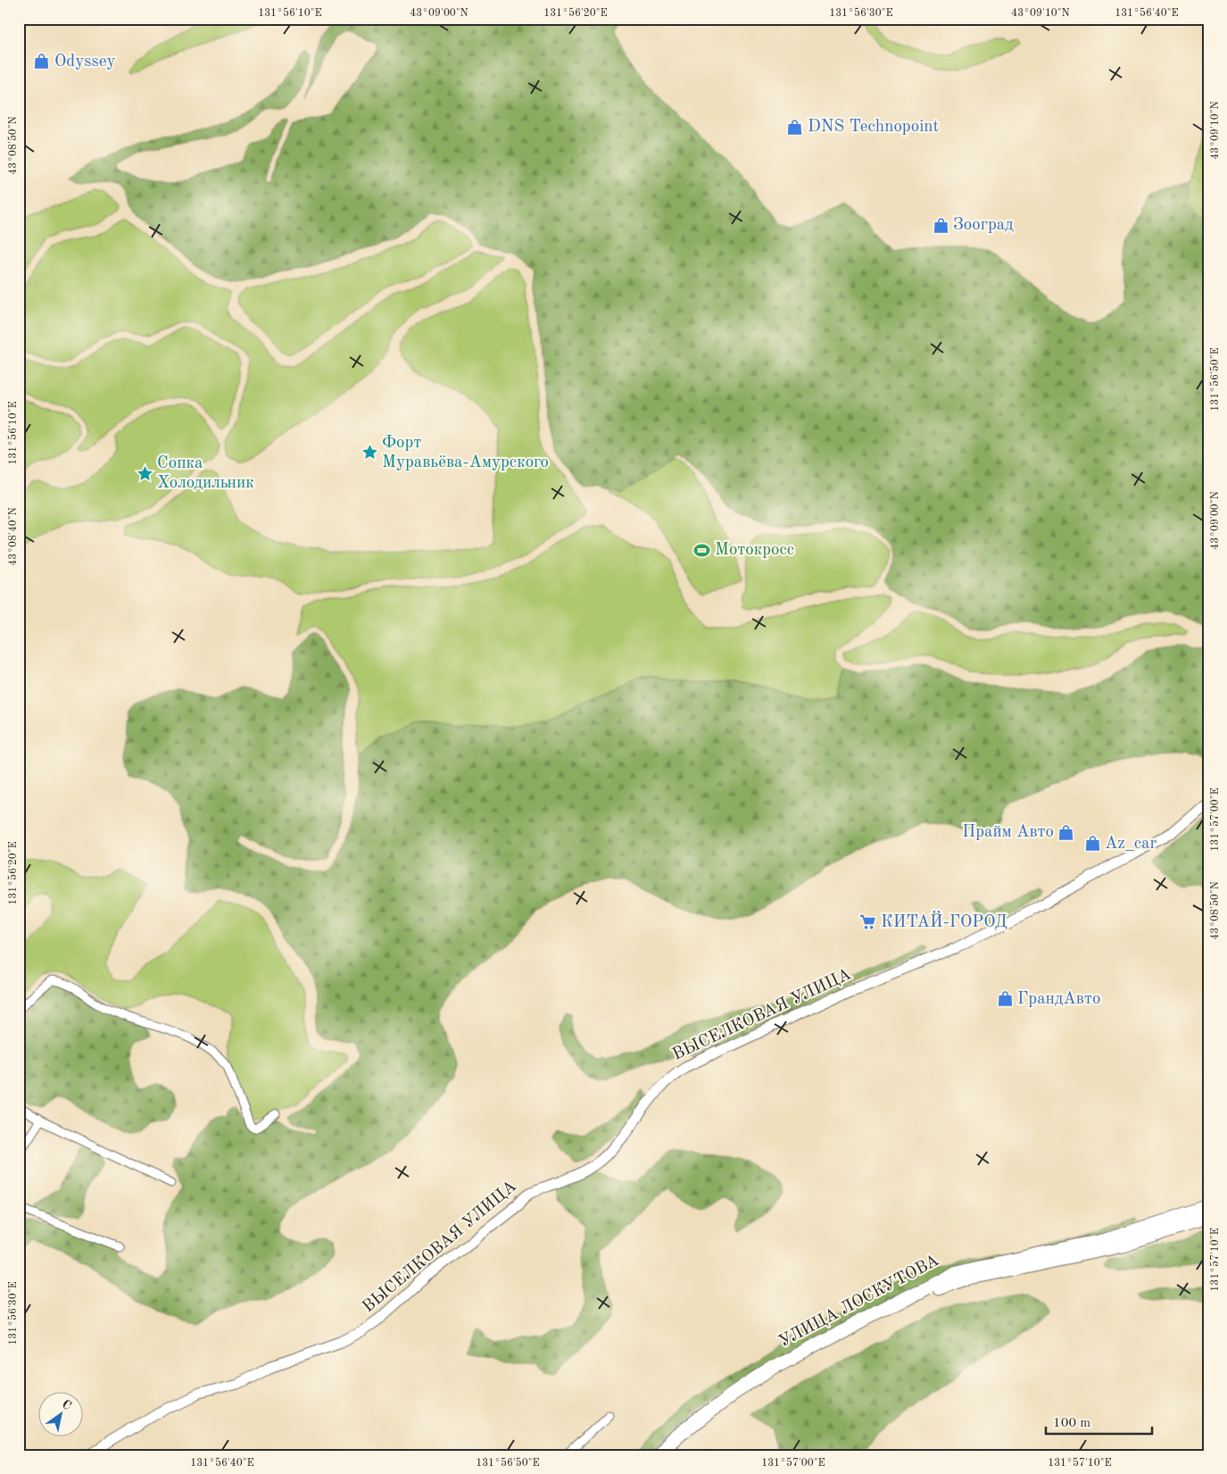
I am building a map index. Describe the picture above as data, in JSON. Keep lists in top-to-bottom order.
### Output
{
  "streets": {
    "main road": ["УЛИЦА ЛОСКУТОВА"],
    "street": ["ВЫСЕЛКОВАЯ УЛИЦА"]
  },
  "places": {
    "shop": [
      "Odyssey",
      "DNS Technopoint",
      "Зооград",
      "Прайм Авто",
      "Az_car",
      "ГрандАвто"
    ],
    "place": ["Форт Муравьёва-Амурского", "Сопка Холодильник"],
    "sports": ["Мотокросс"],
    "supermarket": ["КИТАЙ-ГОРОД"]
  },
  "scale_bar": "100 m",
  "north": "top right",
  "coordinates": [
    "131°56'10\"E",
    "43°09'00\"N",
    "131°56'20\"E",
    "131°56'30\"E",
    "43°09'10\"N",
    "131°56'40\"E",
    "43°08'50\"N",
    "131°56'50\"E",
    "43°08'40\"N",
    "131°57'00\"E",
    "131°57'10\"E"
  ]
}
